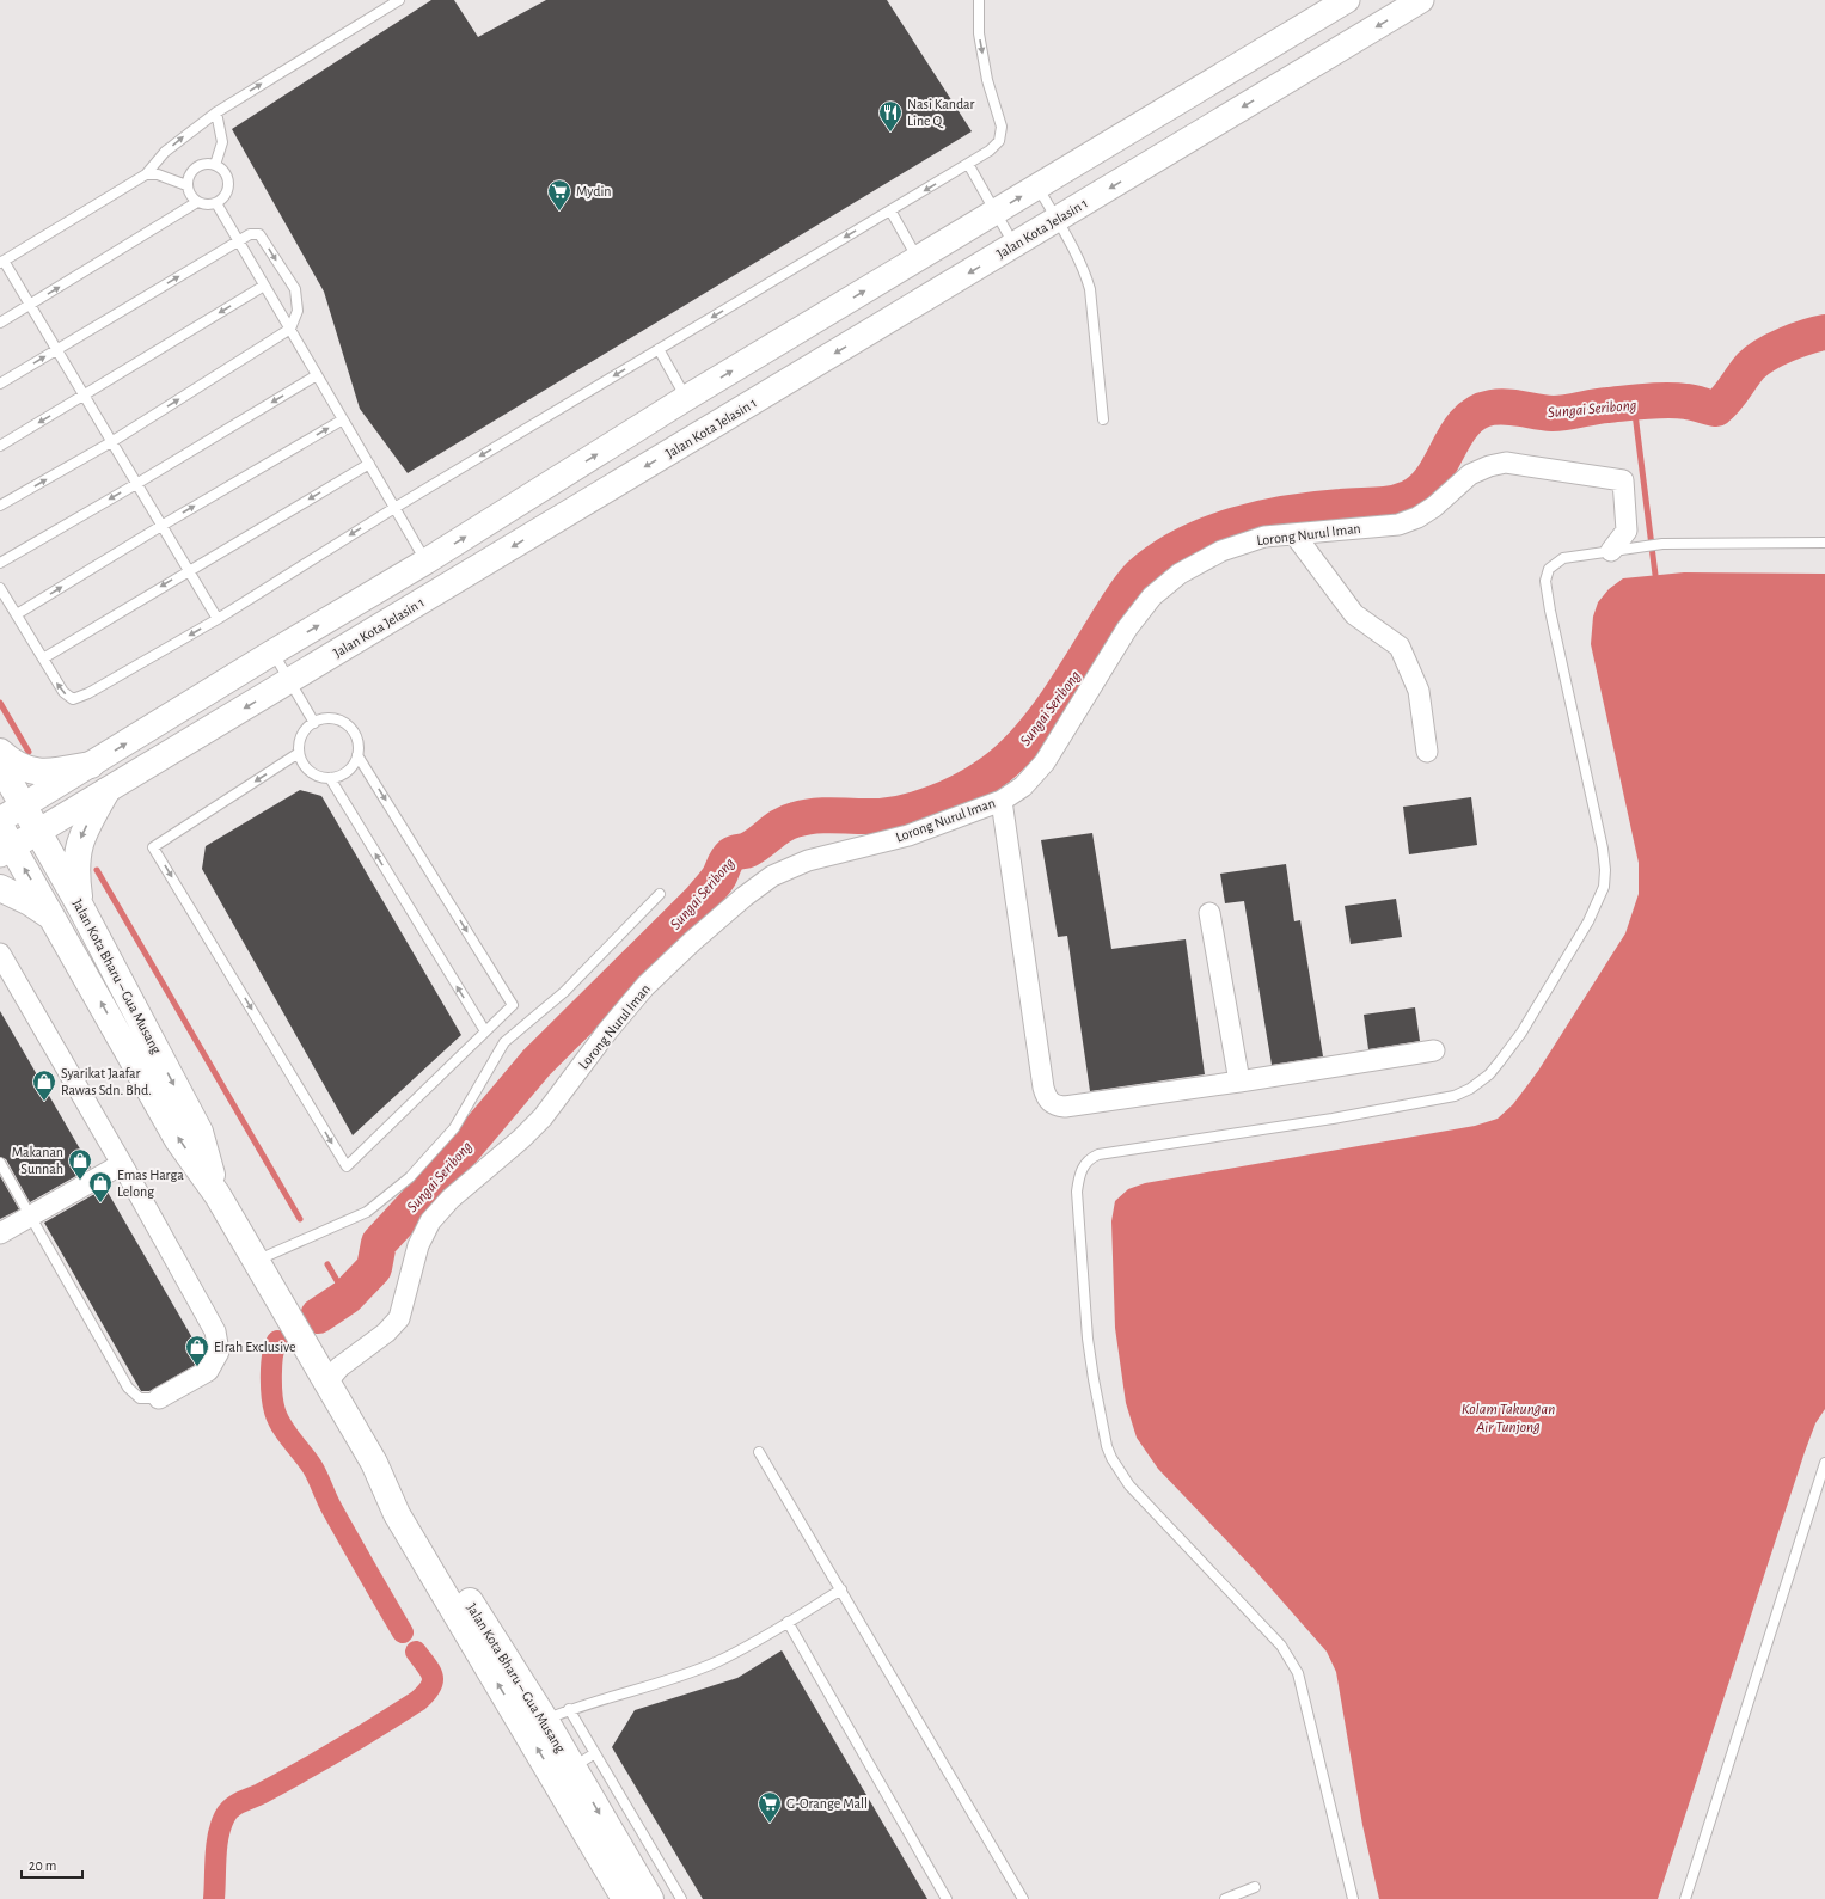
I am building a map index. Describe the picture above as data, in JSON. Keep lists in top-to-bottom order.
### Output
{
  "streets": {
    "main road": ["Jalan Kota Bharu – Gua Musang"],
    "street": ["Jalan Kota Jelasin 1", "Lorong Nurul Iman"]
  },
  "crossings": [
    ["Jalan Kota Jelasin 1", "Jalan Kota Bharu – Gua Musang"],
    ["Lorong Nurul Iman", "Jalan Kota Bharu – Gua Musang"]
  ],
  "water": ["Sungai Seribong", "Kolam Takungan Air Tunjong"],
  "places": {
    "restaurant": ["Nasi Kandar Line Q"],
    "supermarket": ["Mydin", "G-Orange Mall"],
    "shop": [
      "Syarikat Jaafar Rawas Sdn. Bhd.",
      "Makanan Sunnah",
      "Emas Harga Lelong",
      "Elrah Exclusive"
    ]
  },
  "scale_bar": "20 m"
}
